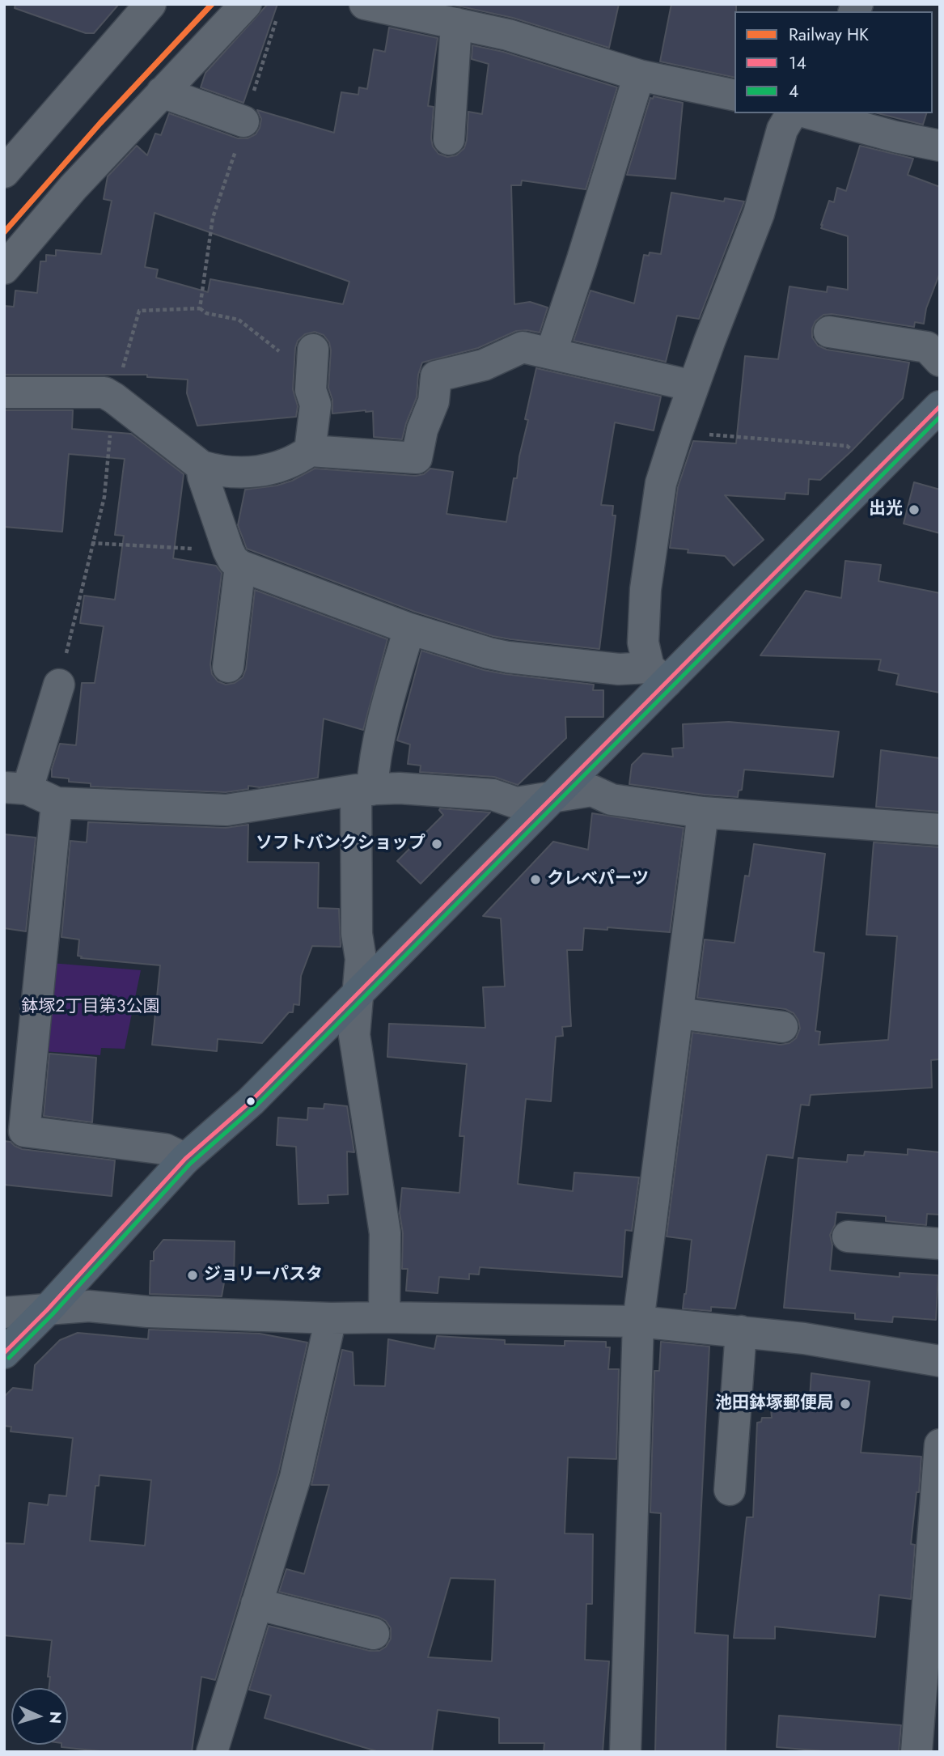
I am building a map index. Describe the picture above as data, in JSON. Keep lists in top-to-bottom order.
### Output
{
  "parks": ["鉢塚２丁目第３公園"],
  "places": [
    "出光",
    "ソフトバンクショップ",
    "クレベパーツ",
    "ジョリーパスタ",
    "池田鉢塚郵便局"
  ],
  "lines": ["rail line HK", "transit line 14", "transit line 4"],
  "legend": ["Railway HK", "14", "4"],
  "north": "right"
}
